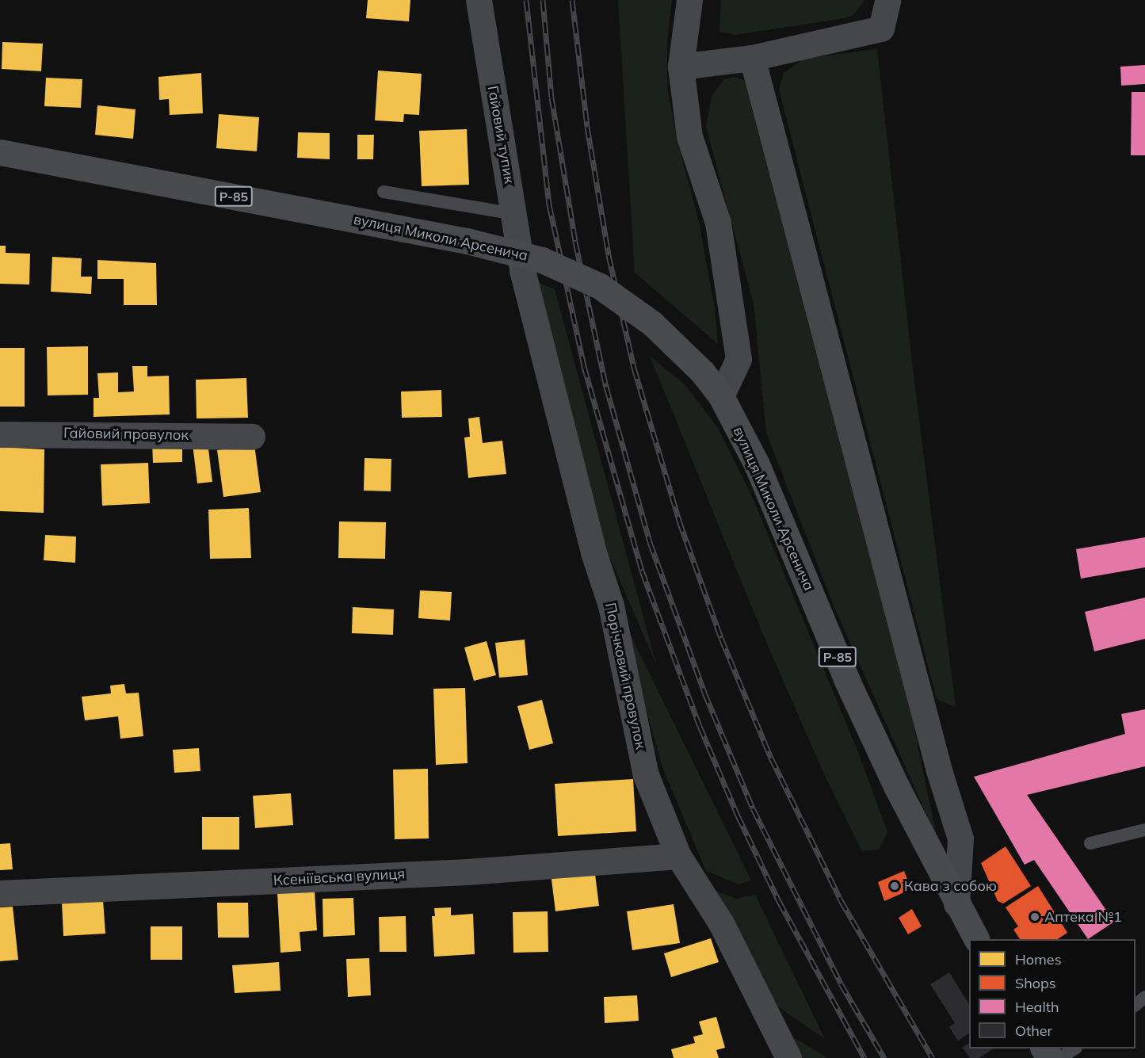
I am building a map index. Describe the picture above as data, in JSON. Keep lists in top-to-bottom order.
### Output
{
  "streets": {
    "main road": ["Р-85", "вулиця Миколи Арсенича"],
    "street": [
      "Гайовий тупик",
      "Гайовий провулок",
      "Порічковий провулок",
      "Ксеніївська вулиця"
    ]
  },
  "crossings": [
    ["Гайовий тупик", "Порічковий провулок"],
    ["Порічковий провулок", "Ксеніївська вулиця"]
  ],
  "places": ["Кава з собою", "Аптека №1"],
  "legend": [
    "Homes",
    "Shops",
    "Health",
    "Other"
  ]
}
